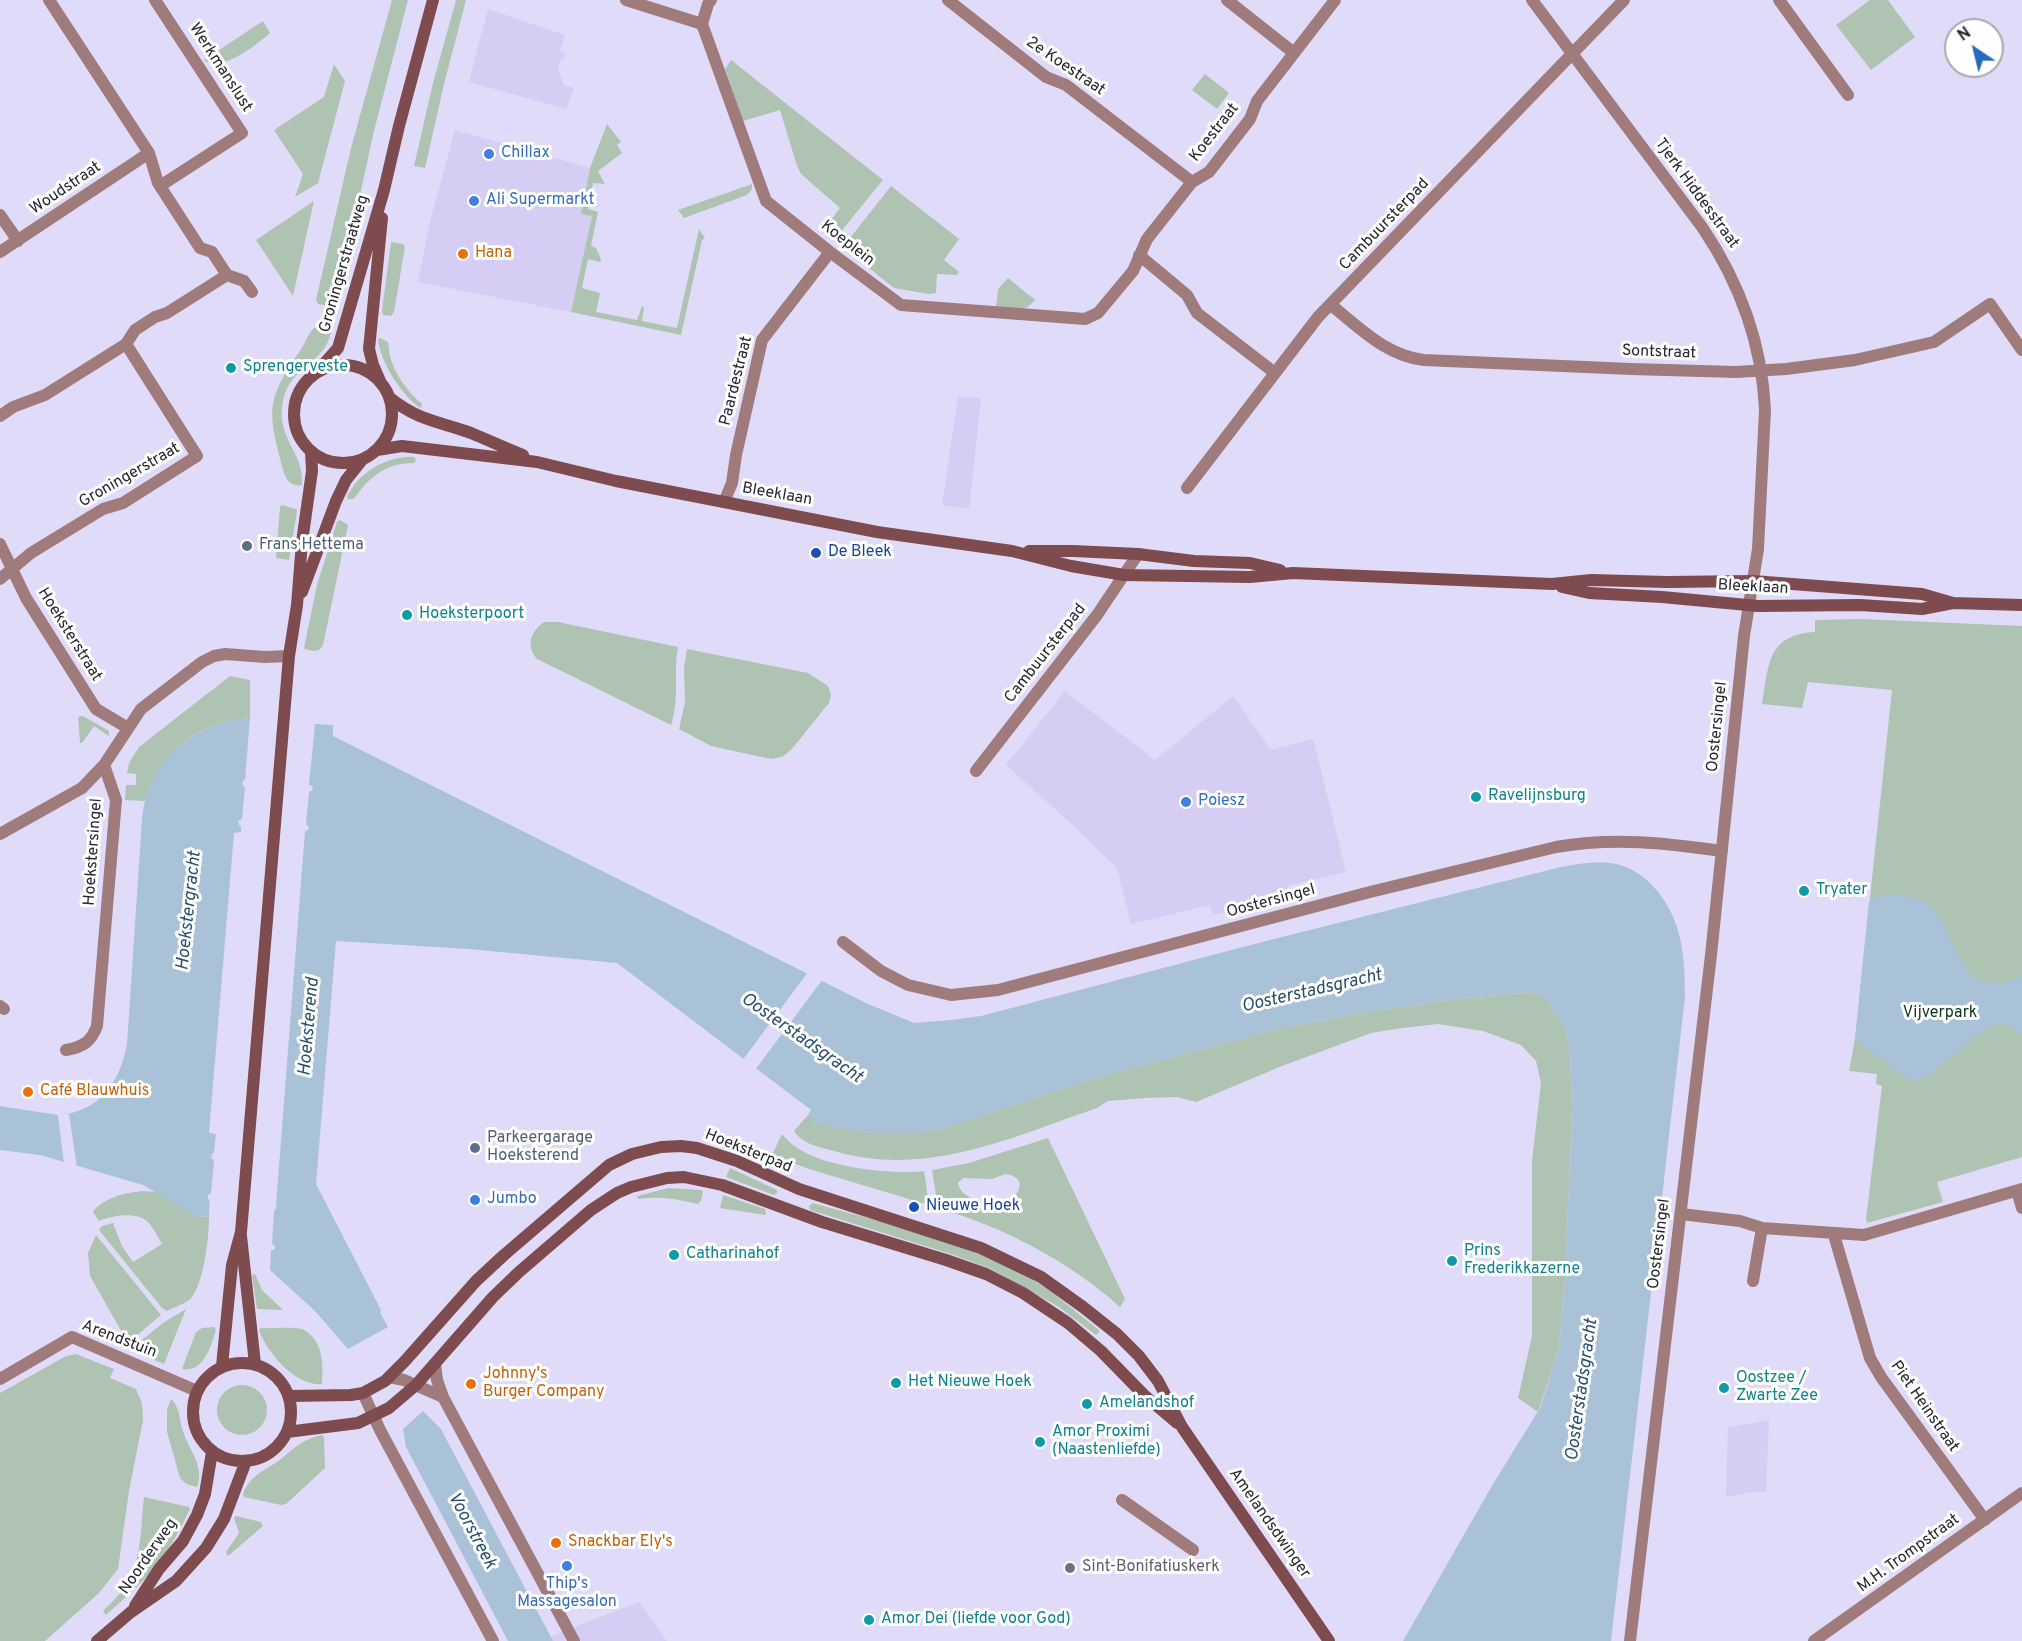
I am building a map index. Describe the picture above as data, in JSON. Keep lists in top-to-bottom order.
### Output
{
  "streets": {
    "main road": [
      "Groningerstraatweg",
      "Bleeklaan",
      "Hoeksterpad",
      "Amelandsdwinger",
      "Noorderweg"
    ],
    "street": [
      "2e Koestraat",
      "Werkmanslust",
      "Koestraat",
      "Woudstraat",
      "Tjerk Hiddesstraat",
      "Cambuursterpad",
      "Koeplein",
      "Sontstraat",
      "Paardestraat",
      "Groningerstraat",
      "Hoeksterstraat",
      "Oostersingel",
      "Hoekstersingel",
      "Arendstuin",
      "Piet Heinstraat",
      "M.H. Trompstraat"
    ]
  },
  "crossings": [
    ["2e Koestraat", "Koestraat"],
    ["Koestraat", "Koeplein"],
    ["Tjerk Hiddesstraat", "Cambuursterpad"],
    ["Tjerk Hiddesstraat", "Sontstraat"],
    ["Tjerk Hiddesstraat", "Bleeklaan"],
    ["Tjerk Hiddesstraat", "Oostersingel"],
    ["Cambuursterpad", "Sontstraat"],
    ["Cambuursterpad", "Bleeklaan"],
    ["Koeplein", "Paardestraat"],
    ["Groningerstraatweg", "Bleeklaan"],
    ["Paardestraat", "Bleeklaan"],
    ["Groningerstraat", "Hoeksterstraat"],
    ["Bleeklaan", "Oostersingel"],
    ["Hoeksterpad", "Arendstuin"],
    ["Hoeksterpad", "Amelandsdwinger"],
    ["Hoeksterpad", "Noorderweg"],
    ["Arendstuin", "Noorderweg"],
    ["Piet Heinstraat", "M.H. Trompstraat"]
  ],
  "water": [
    "Hoekstergracht",
    "Oosterstadsgracht",
    "Hoeksterend",
    "Voorstreek"
  ],
  "parks": ["Vijverpark"],
  "places": [
    "Chillax",
    "Ali Supermarkt",
    "Hana",
    "Sprengerveste",
    "Frans Hettema",
    "De Bleek",
    "Hoeksterpoort",
    "Ravelijnsburg",
    "Poiesz",
    "Tryater",
    "Café Blauwhuis",
    "Parkeergarage Hoeksterend",
    "Jumbo",
    "Nieuwe Hoek",
    "Catharinahof",
    "Prins Frederikkazerne",
    "Het Nieuwe Hoek",
    "Johnny's Burger Company",
    "Oostzee / Zwarte Zee",
    "Amelandshof",
    "Amor Proximi (Naastenliefde)",
    "Snackbar Ely's",
    "Thip's Massagesalon",
    "Sint-Bonifatiuskerk",
    "Amor Dei (liefde voor God)"
  ],
  "north": "top left"
}
